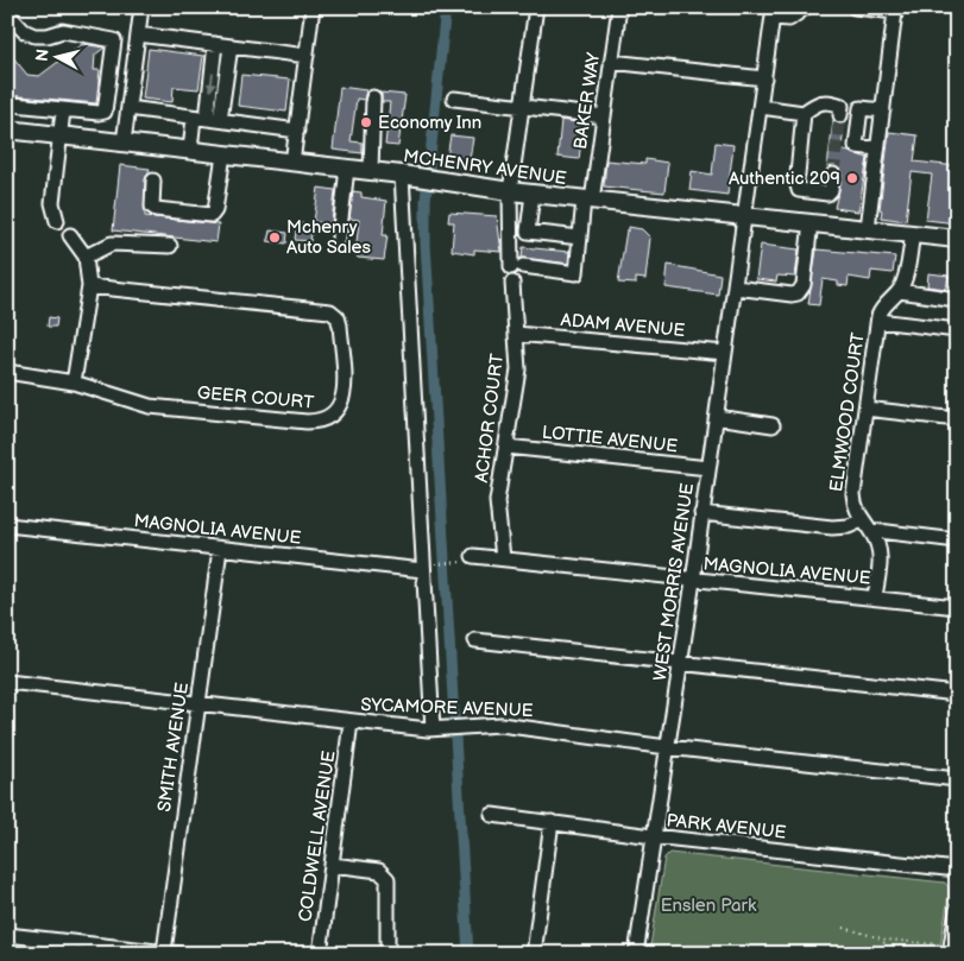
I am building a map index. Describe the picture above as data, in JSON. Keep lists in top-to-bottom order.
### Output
{
  "streets": {
    "main road": ["MCHENRY AVENUE"],
    "street": [
      "BAKER WAY",
      "ADAM AVENUE",
      "GEER COURT",
      "ELMWOOD COURT",
      "ACHOR COURT",
      "LOTTIE AVENUE",
      "MAGNOLIA AVENUE",
      "WEST MORRIS AVENUE",
      "SYCAMORE AVENUE",
      "SMITH AVENUE",
      "PARK AVENUE",
      "COLDWELL AVENUE"
    ]
  },
  "crossings": [
    ["BAKER WAY", "MCHENRY AVENUE"],
    ["MCHENRY AVENUE", "ELMWOOD COURT"],
    ["MCHENRY AVENUE", "WEST MORRIS AVENUE"],
    ["ADAM AVENUE", "ACHOR COURT"],
    ["ADAM AVENUE", "WEST MORRIS AVENUE"],
    ["ELMWOOD COURT", "MAGNOLIA AVENUE"],
    ["ACHOR COURT", "LOTTIE AVENUE"],
    ["ACHOR COURT", "MAGNOLIA AVENUE"],
    ["LOTTIE AVENUE", "WEST MORRIS AVENUE"],
    ["MAGNOLIA AVENUE", "WEST MORRIS AVENUE"],
    ["MAGNOLIA AVENUE", "SMITH AVENUE"],
    ["WEST MORRIS AVENUE", "SYCAMORE AVENUE"],
    ["WEST MORRIS AVENUE", "PARK AVENUE"],
    ["SYCAMORE AVENUE", "SMITH AVENUE"],
    ["SYCAMORE AVENUE", "COLDWELL AVENUE"]
  ],
  "parks": ["Enslen Park"],
  "places": ["Economy Inn", "Authentic 209", "Mchenry Auto Sales"],
  "north": "left"
}
